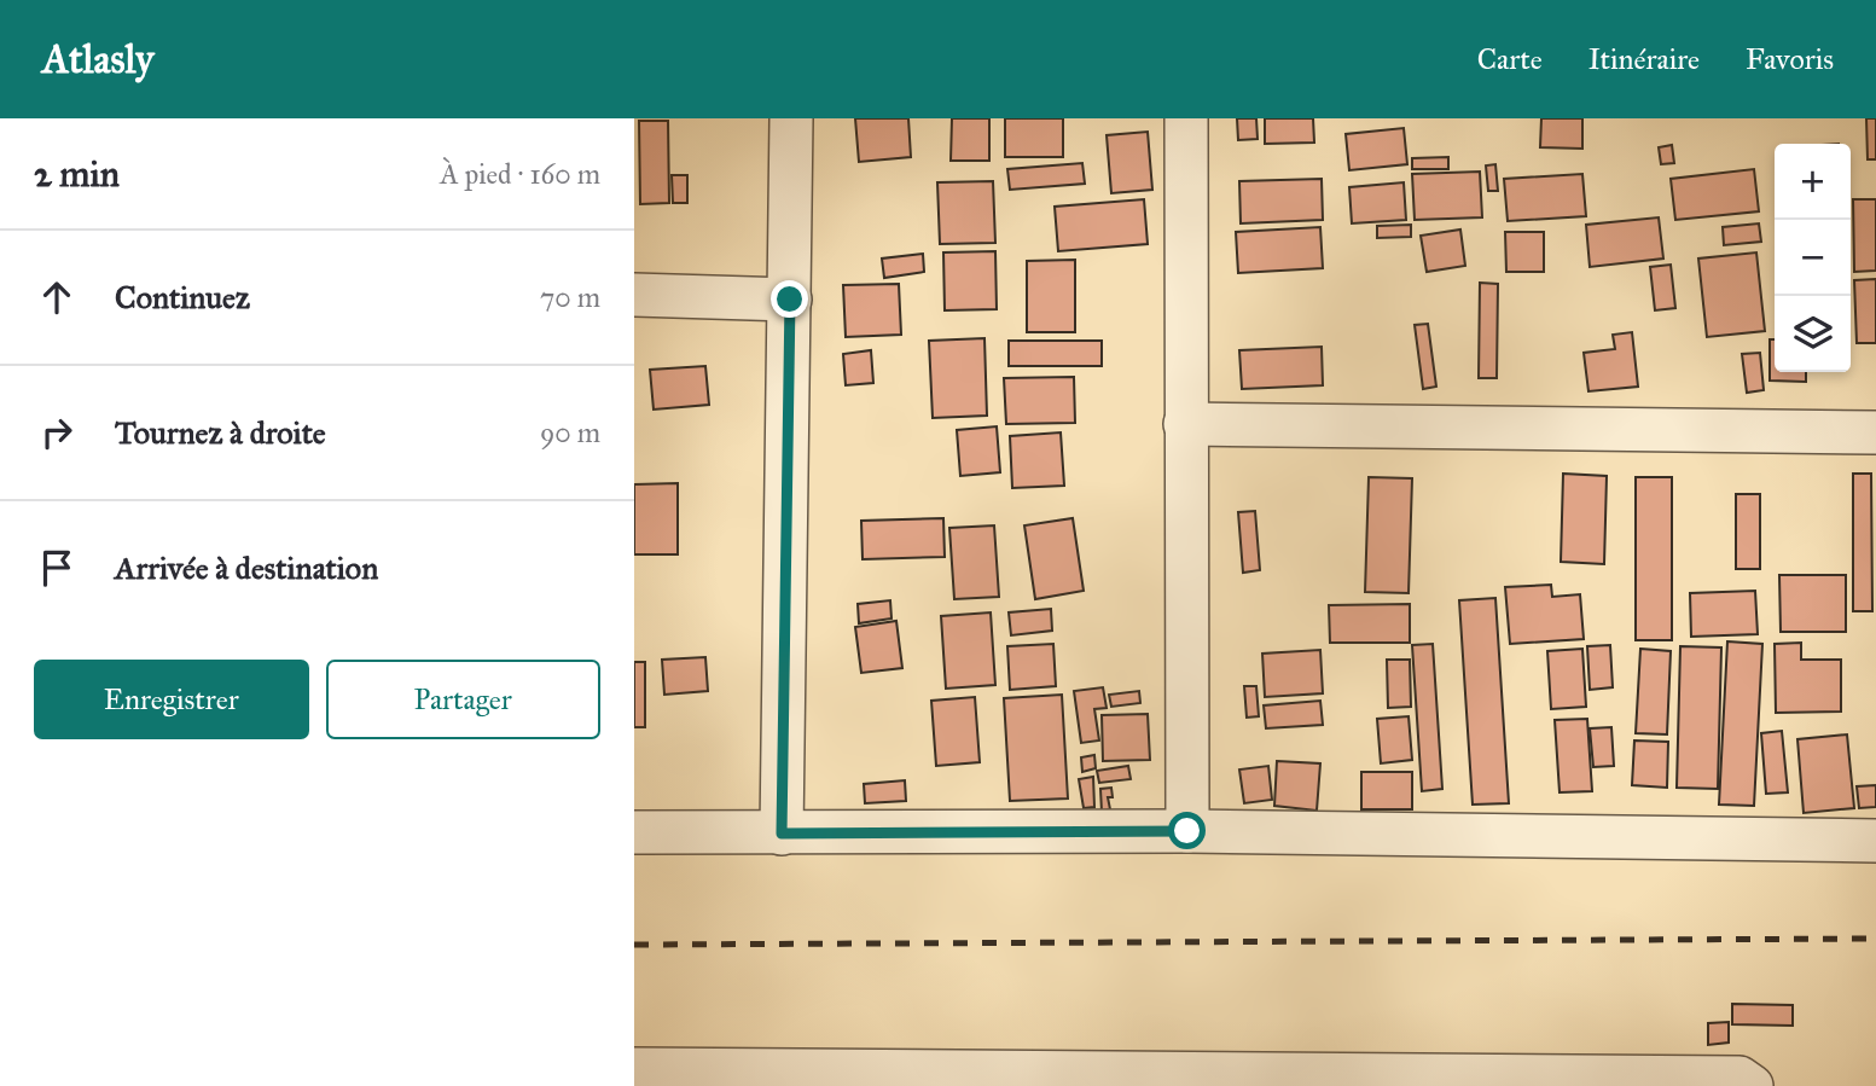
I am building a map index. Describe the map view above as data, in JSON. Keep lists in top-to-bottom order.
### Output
{
  "page": {
    "header": "Atlasly",
    "nav": ["Carte", "Itinéraire", "Favoris"],
    "heading": ["2 min", "À pied · 160 m"],
    "map_buttons": ["+", "−"],
    "list": [
      ["Continuez", "70 m"],
      ["Tournez à droite", "90 m"],
      "Arrivée à destination"
    ],
    "buttons": ["Enregistrer", "Partager"]
  }
}
